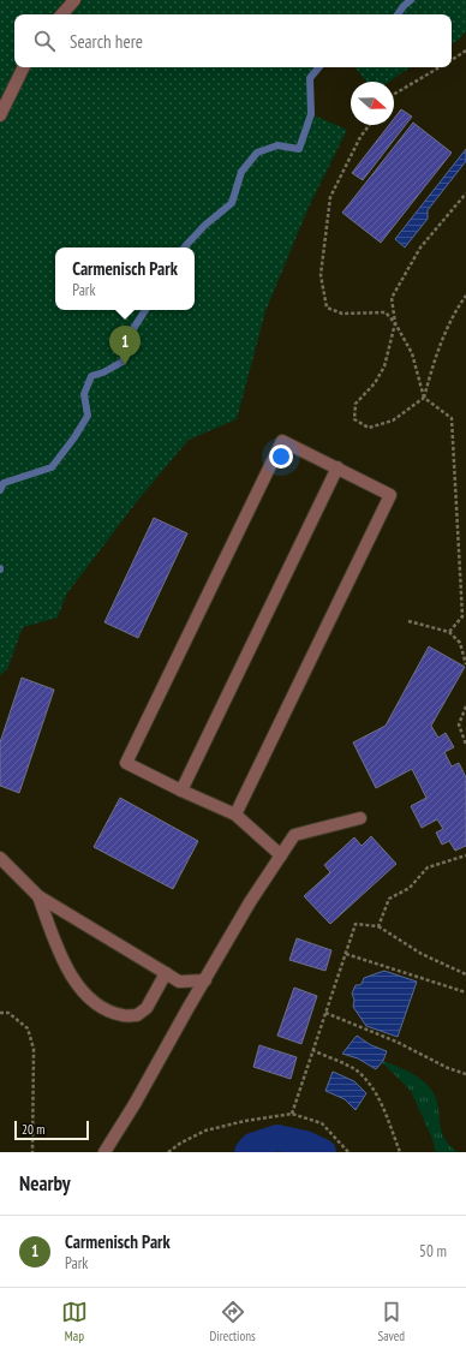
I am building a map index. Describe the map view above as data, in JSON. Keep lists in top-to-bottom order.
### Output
{
  "scale_bar": "20 m",
  "north": "right",
  "page": {
    "search": "Search here",
    "popup": ["Carmenisch Park", "Park"],
    "pins": "1",
    "scale": "20 m",
    "heading": "Nearby",
    "list": [
      {
        "mark": "1",
        "name": "Carmenisch Park",
        "note": "Park",
        "value": "50 m"
      }
    ],
    "nav": ["Map", "Directions", "Saved"]
  }
}
